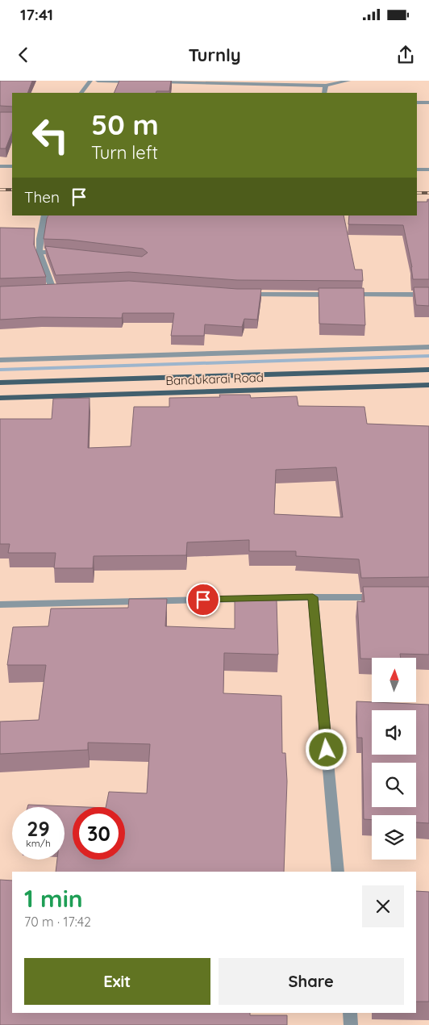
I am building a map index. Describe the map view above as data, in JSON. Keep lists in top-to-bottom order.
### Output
{
  "streets": {
    "main road": ["Bandukarai Road"]
  },
  "north": "top",
  "page": {
    "status": "17:41",
    "header": "Turnly",
    "turn": ["50 m", "Turn left"],
    "then": "Then",
    "speed": "29 km/h",
    "limit": "30",
    "heading": ["1 min", "70 m · 17:42"],
    "buttons": ["Exit", "Share"]
  }
}
